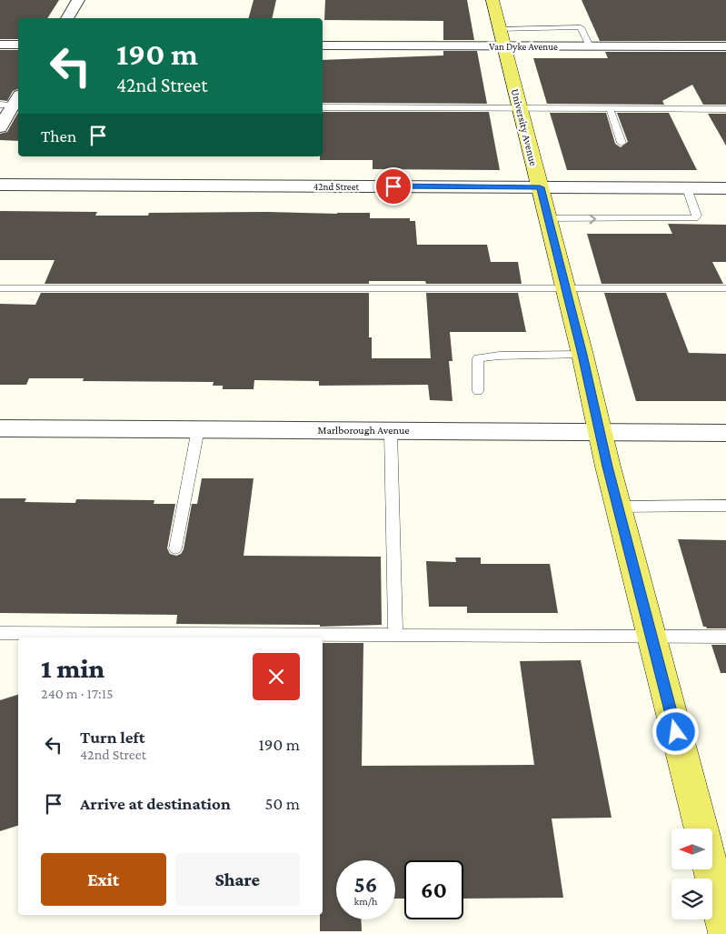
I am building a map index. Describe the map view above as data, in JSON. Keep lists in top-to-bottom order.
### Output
{
  "streets": {
    "main road": ["University Avenue"],
    "street": ["Van Dyke Avenue", "42nd Street", "Marlborough Avenue"]
  },
  "crossings": [
    ["Van Dyke Avenue", "University Avenue"],
    ["University Avenue", "42nd Street"],
    ["University Avenue", "Marlborough Avenue"]
  ],
  "north": "left",
  "page": {
    "turn": ["190 m", "42nd Street"],
    "then": "Then",
    "heading": ["1 min", "240 m · 17:15"],
    "list": [
      {
        "name": "Turn left",
        "note": "42nd Street",
        "value": "190 m"
      },
      {
        "name": "Arrive at destination",
        "value": "50 m"
      }
    ],
    "buttons": ["Exit", "Share"],
    "speed": "56 km/h",
    "limit": "60"
  }
}
